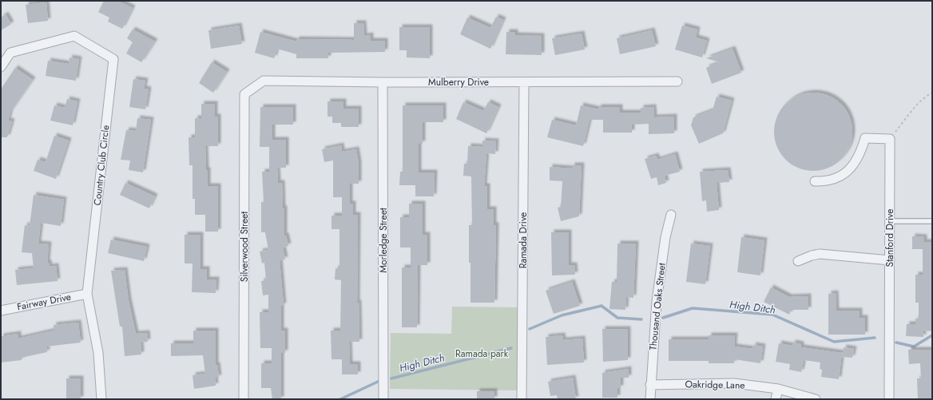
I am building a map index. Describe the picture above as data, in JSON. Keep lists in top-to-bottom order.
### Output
{
  "streets": {
    "street": [
      "Mulberry Drive",
      "Country Club Circle",
      "Stanford Drive",
      "Morledge Street",
      "Ramada Drive",
      "Silverwood Street",
      "Fairway Drive",
      "Thousand Oaks Street",
      "Oakridge Lane"
    ]
  },
  "crossings": [
    ["Mulberry Drive", "Morledge Street"],
    ["Mulberry Drive", "Ramada Drive"],
    ["Mulberry Drive", "Silverwood Street"],
    ["Country Club Circle", "Fairway Drive"],
    ["Thousand Oaks Street", "Oakridge Lane"]
  ],
  "water": ["High Ditch"],
  "parks": ["Ramada park"]
}
